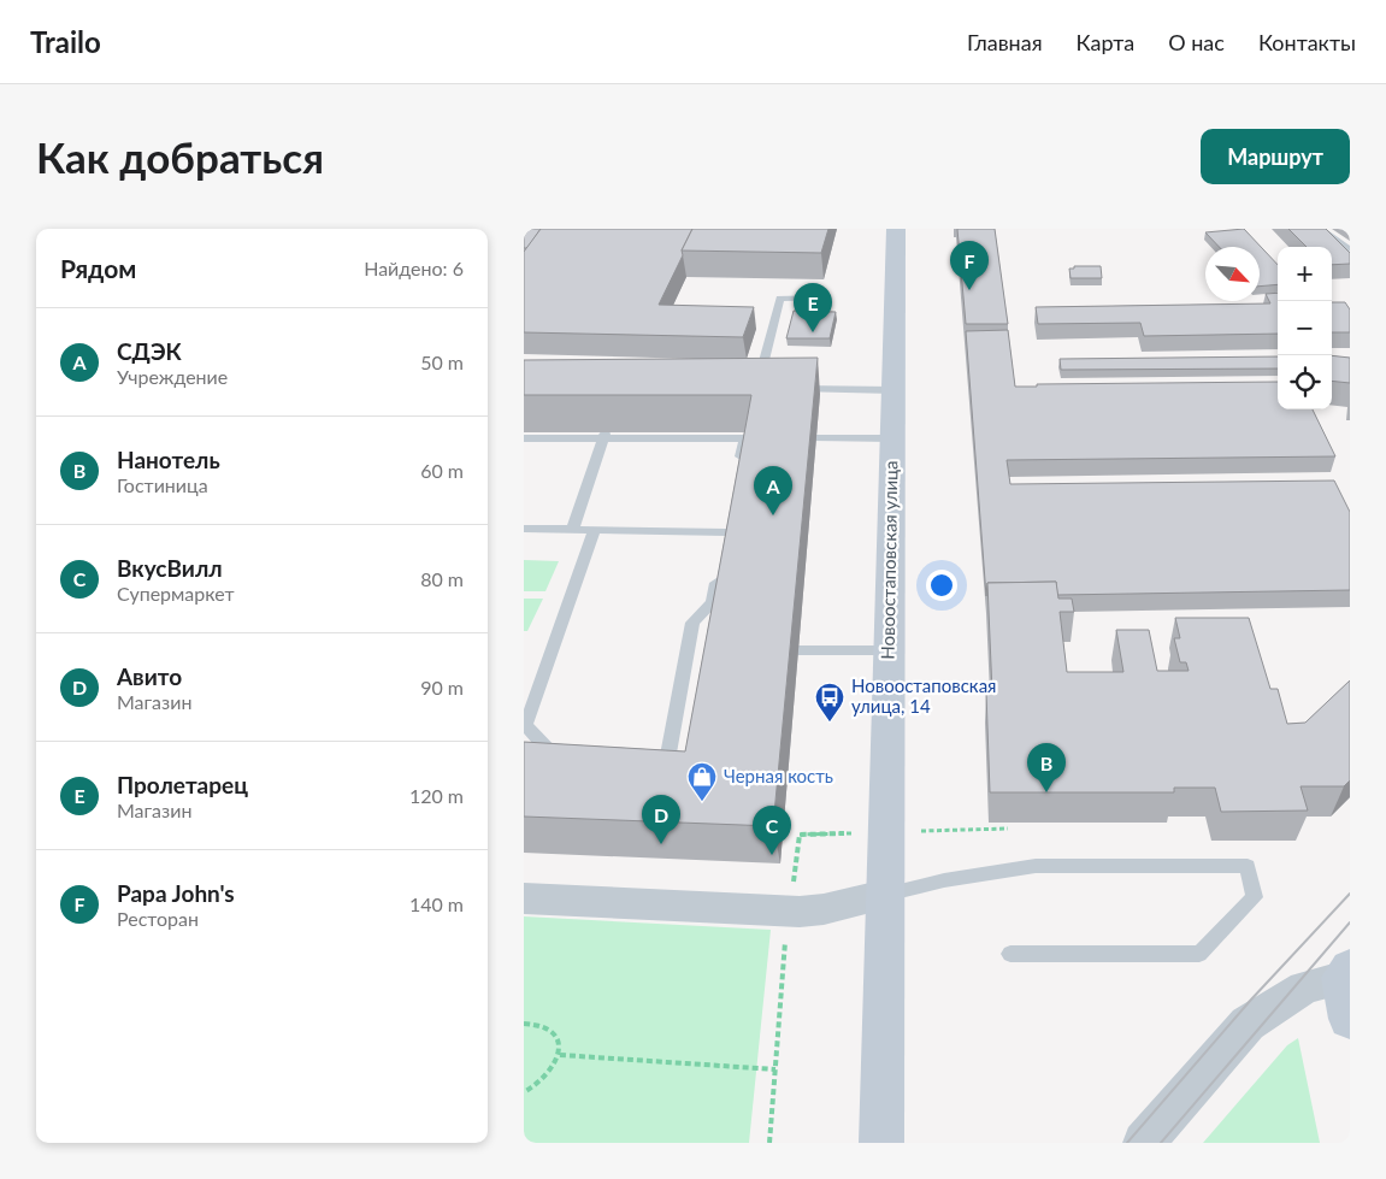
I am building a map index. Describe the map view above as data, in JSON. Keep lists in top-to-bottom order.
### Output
{
  "streets": {
    "main road": ["Новоостаповская улица"]
  },
  "places": {
    "bus stop": ["Новоостаповская улица, 14"],
    "shop": ["Черная кость"]
  },
  "north": "bottom right",
  "page": {
    "header": "Trailo",
    "nav": [
      "Главная",
      "Карта",
      "О нас",
      "Контакты"
    ],
    "buttons": "Маршрут",
    "title": "Как добраться",
    "heading": ["Рядом", "Найдено: 6"],
    "pins": [
      "F",
      "E",
      "A",
      "B",
      "D",
      "C"
    ],
    "map_buttons": ["+", "−"],
    "list": [
      {
        "mark": "A",
        "name": "СДЭК",
        "note": "Учреждение",
        "value": "50 m"
      },
      {
        "mark": "B",
        "name": "Нанотель",
        "note": "Гостиница",
        "value": "60 m"
      },
      {
        "mark": "C",
        "name": "ВкусВилл",
        "note": "Супермаркет",
        "value": "80 m"
      },
      {
        "mark": "D",
        "name": "Авито",
        "note": "Магазин",
        "value": "90 m"
      },
      {
        "mark": "E",
        "name": "Пролетарец",
        "note": "Магазин",
        "value": "120 m"
      },
      {
        "mark": "F",
        "name": "Papa John's",
        "note": "Ресторан",
        "value": "140 m"
      }
    ]
  }
}
